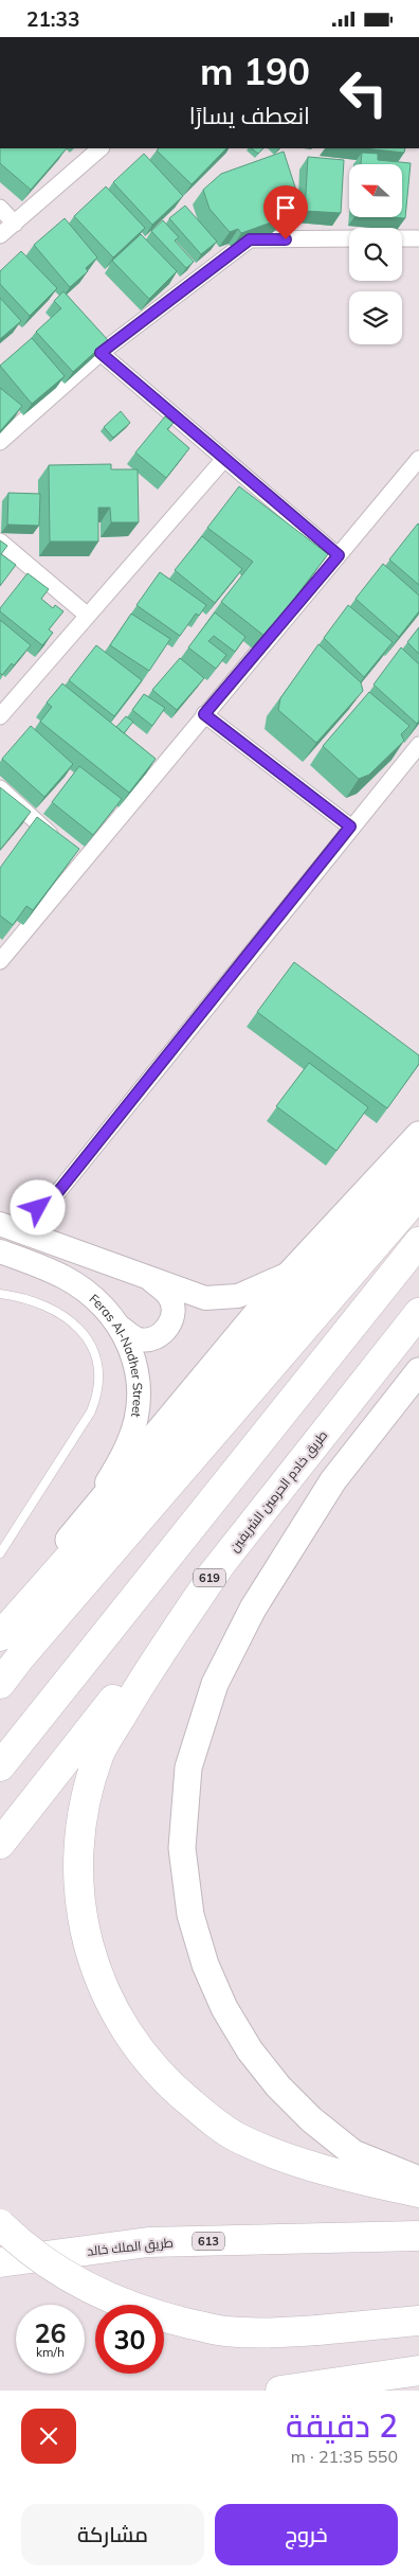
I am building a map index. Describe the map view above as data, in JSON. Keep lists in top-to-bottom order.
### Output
{
  "streets": {
    "highway": [
      "طريق خادم الحرمين الشريفين",
      "619",
      "613",
      "طريق الملك خالد"
    ],
    "street": ["Feras Al-Nadher Street"]
  },
  "north": "left",
  "page": {
    "status": "21:33",
    "turn": ["190 m", "انعطف يسارًا"],
    "speed": "26 km/h",
    "limit": "30",
    "heading": ["2 دقيقة", "550 m · 21:35"],
    "buttons": ["خروج", "مشاركة"]
  }
}
